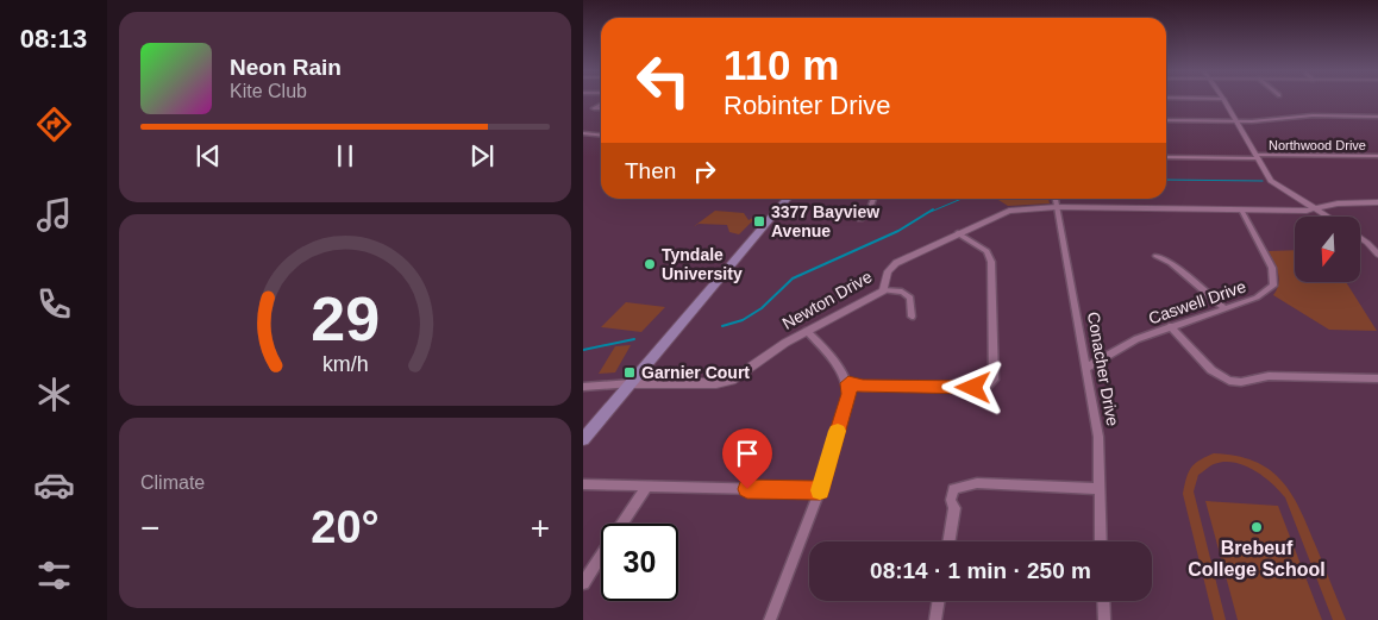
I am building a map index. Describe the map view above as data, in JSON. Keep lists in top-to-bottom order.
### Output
{
  "streets": {
    "street": [
      "Northwood Drive",
      "Newton Drive",
      "Caswell Drive",
      "Conacher Drive"
    ]
  },
  "crossings": [
    ["Newton Drive", "Caswell Drive"],
    ["Newton Drive", "Conacher Drive"],
    ["Caswell Drive", "Conacher Drive"]
  ],
  "places": {
    "transit": ["3377 Bayview Avenue", "Garnier Court"],
    "other": ["Tyndale University", "Brebeuf College School"]
  },
  "north": "bottom",
  "page": {
    "tabs": "08:13",
    "turn": ["110 m", "Robinter Drive"],
    "song": ["Neon Rain", "Kite Club"],
    "then": "Then",
    "tile": "Climate",
    "heat": ["−", "20°", "+"],
    "limit": "30",
    "trip": "08:14 · 1 min · 250 m",
    "gauge": ["29", "km/h"]
  }
}
